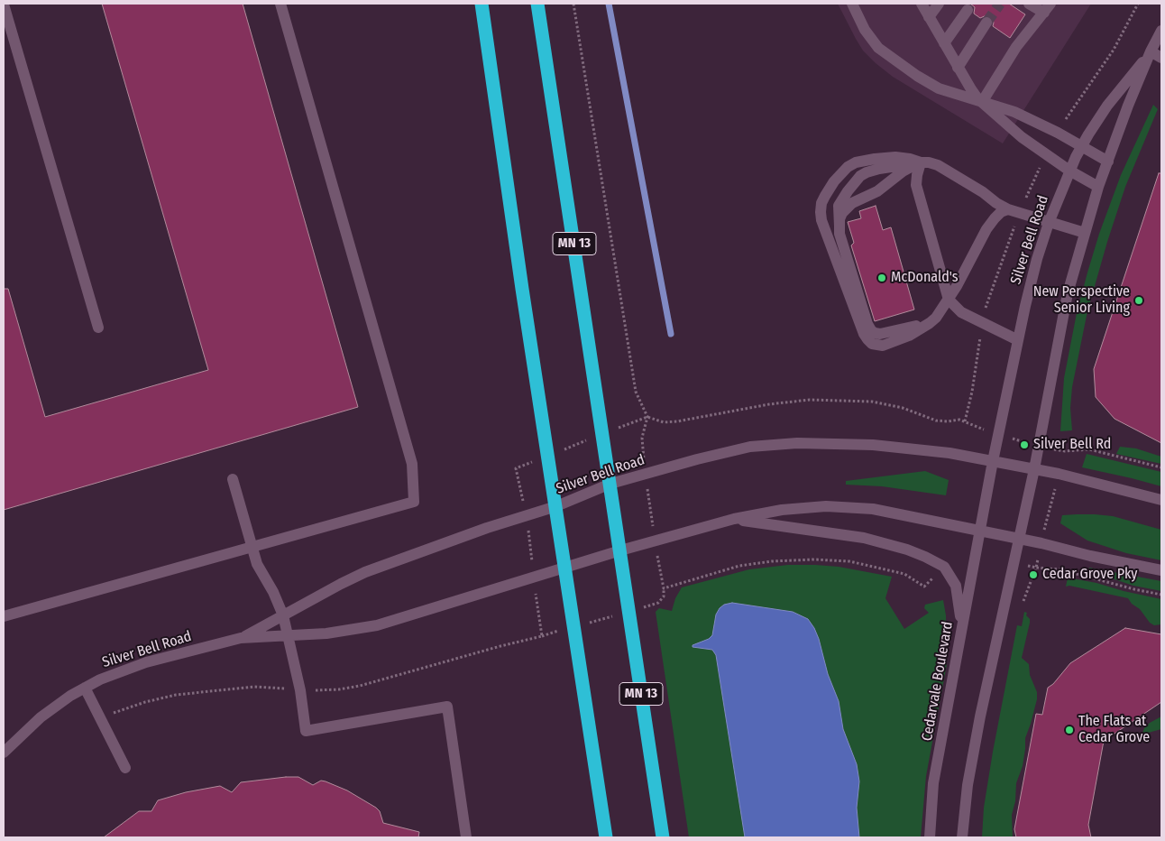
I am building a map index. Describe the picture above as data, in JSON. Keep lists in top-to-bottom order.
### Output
{
  "streets": {
    "highway": ["MN 13"],
    "street": ["Silver Bell Road", "Cedarvale Boulevard"]
  },
  "crossings": [
    ["Silver Bell Road", "MN 13"],
    ["Silver Bell Road", "Cedarvale Boulevard"]
  ],
  "places": [
    "McDonald's",
    "New Perspective Senior Living",
    "Silver Bell Rd",
    "Cedar Grove Pky",
    "The Flats at Cedar Grove"
  ]
}
